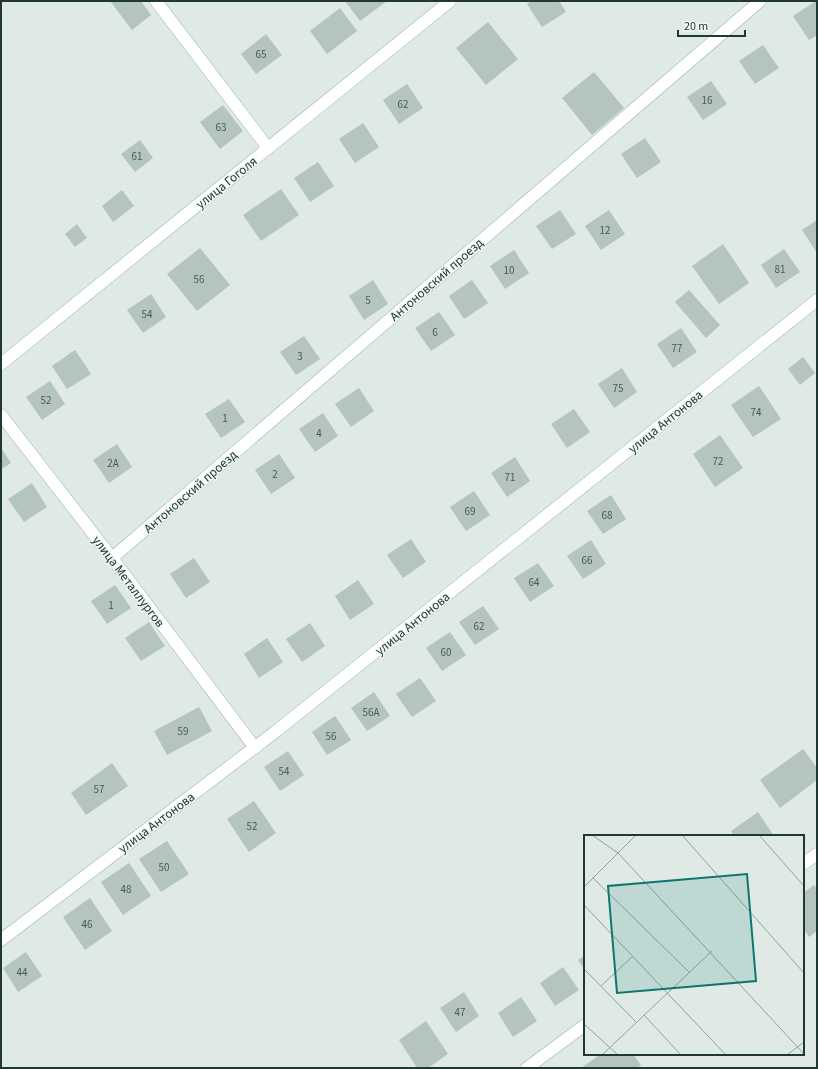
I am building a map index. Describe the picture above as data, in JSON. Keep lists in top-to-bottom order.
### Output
{
  "streets": {
    "street": [
      "улица Гоголя",
      "Антоновский проезд",
      "улица Антонова",
      "улица Металлургов"
    ]
  },
  "crossings": [
    ["Антоновский проезд", "улица Металлургов"],
    ["улица Антонова", "улица Металлургов"]
  ],
  "house_numbers": [
    "65",
    "16",
    "62",
    "63",
    "61",
    "12",
    "81",
    "10",
    "56",
    "5",
    "54",
    "6",
    "77",
    "3",
    "75",
    "52",
    "74",
    "1",
    "4",
    "72",
    "2А",
    "2",
    "71",
    "69",
    "68",
    "66",
    "64",
    "1",
    "62",
    "60",
    "56А",
    "59",
    "56",
    "54",
    "57",
    "52",
    "50",
    "48",
    "46",
    "44",
    "47"
  ],
  "scale_bar": "20 m"
}
